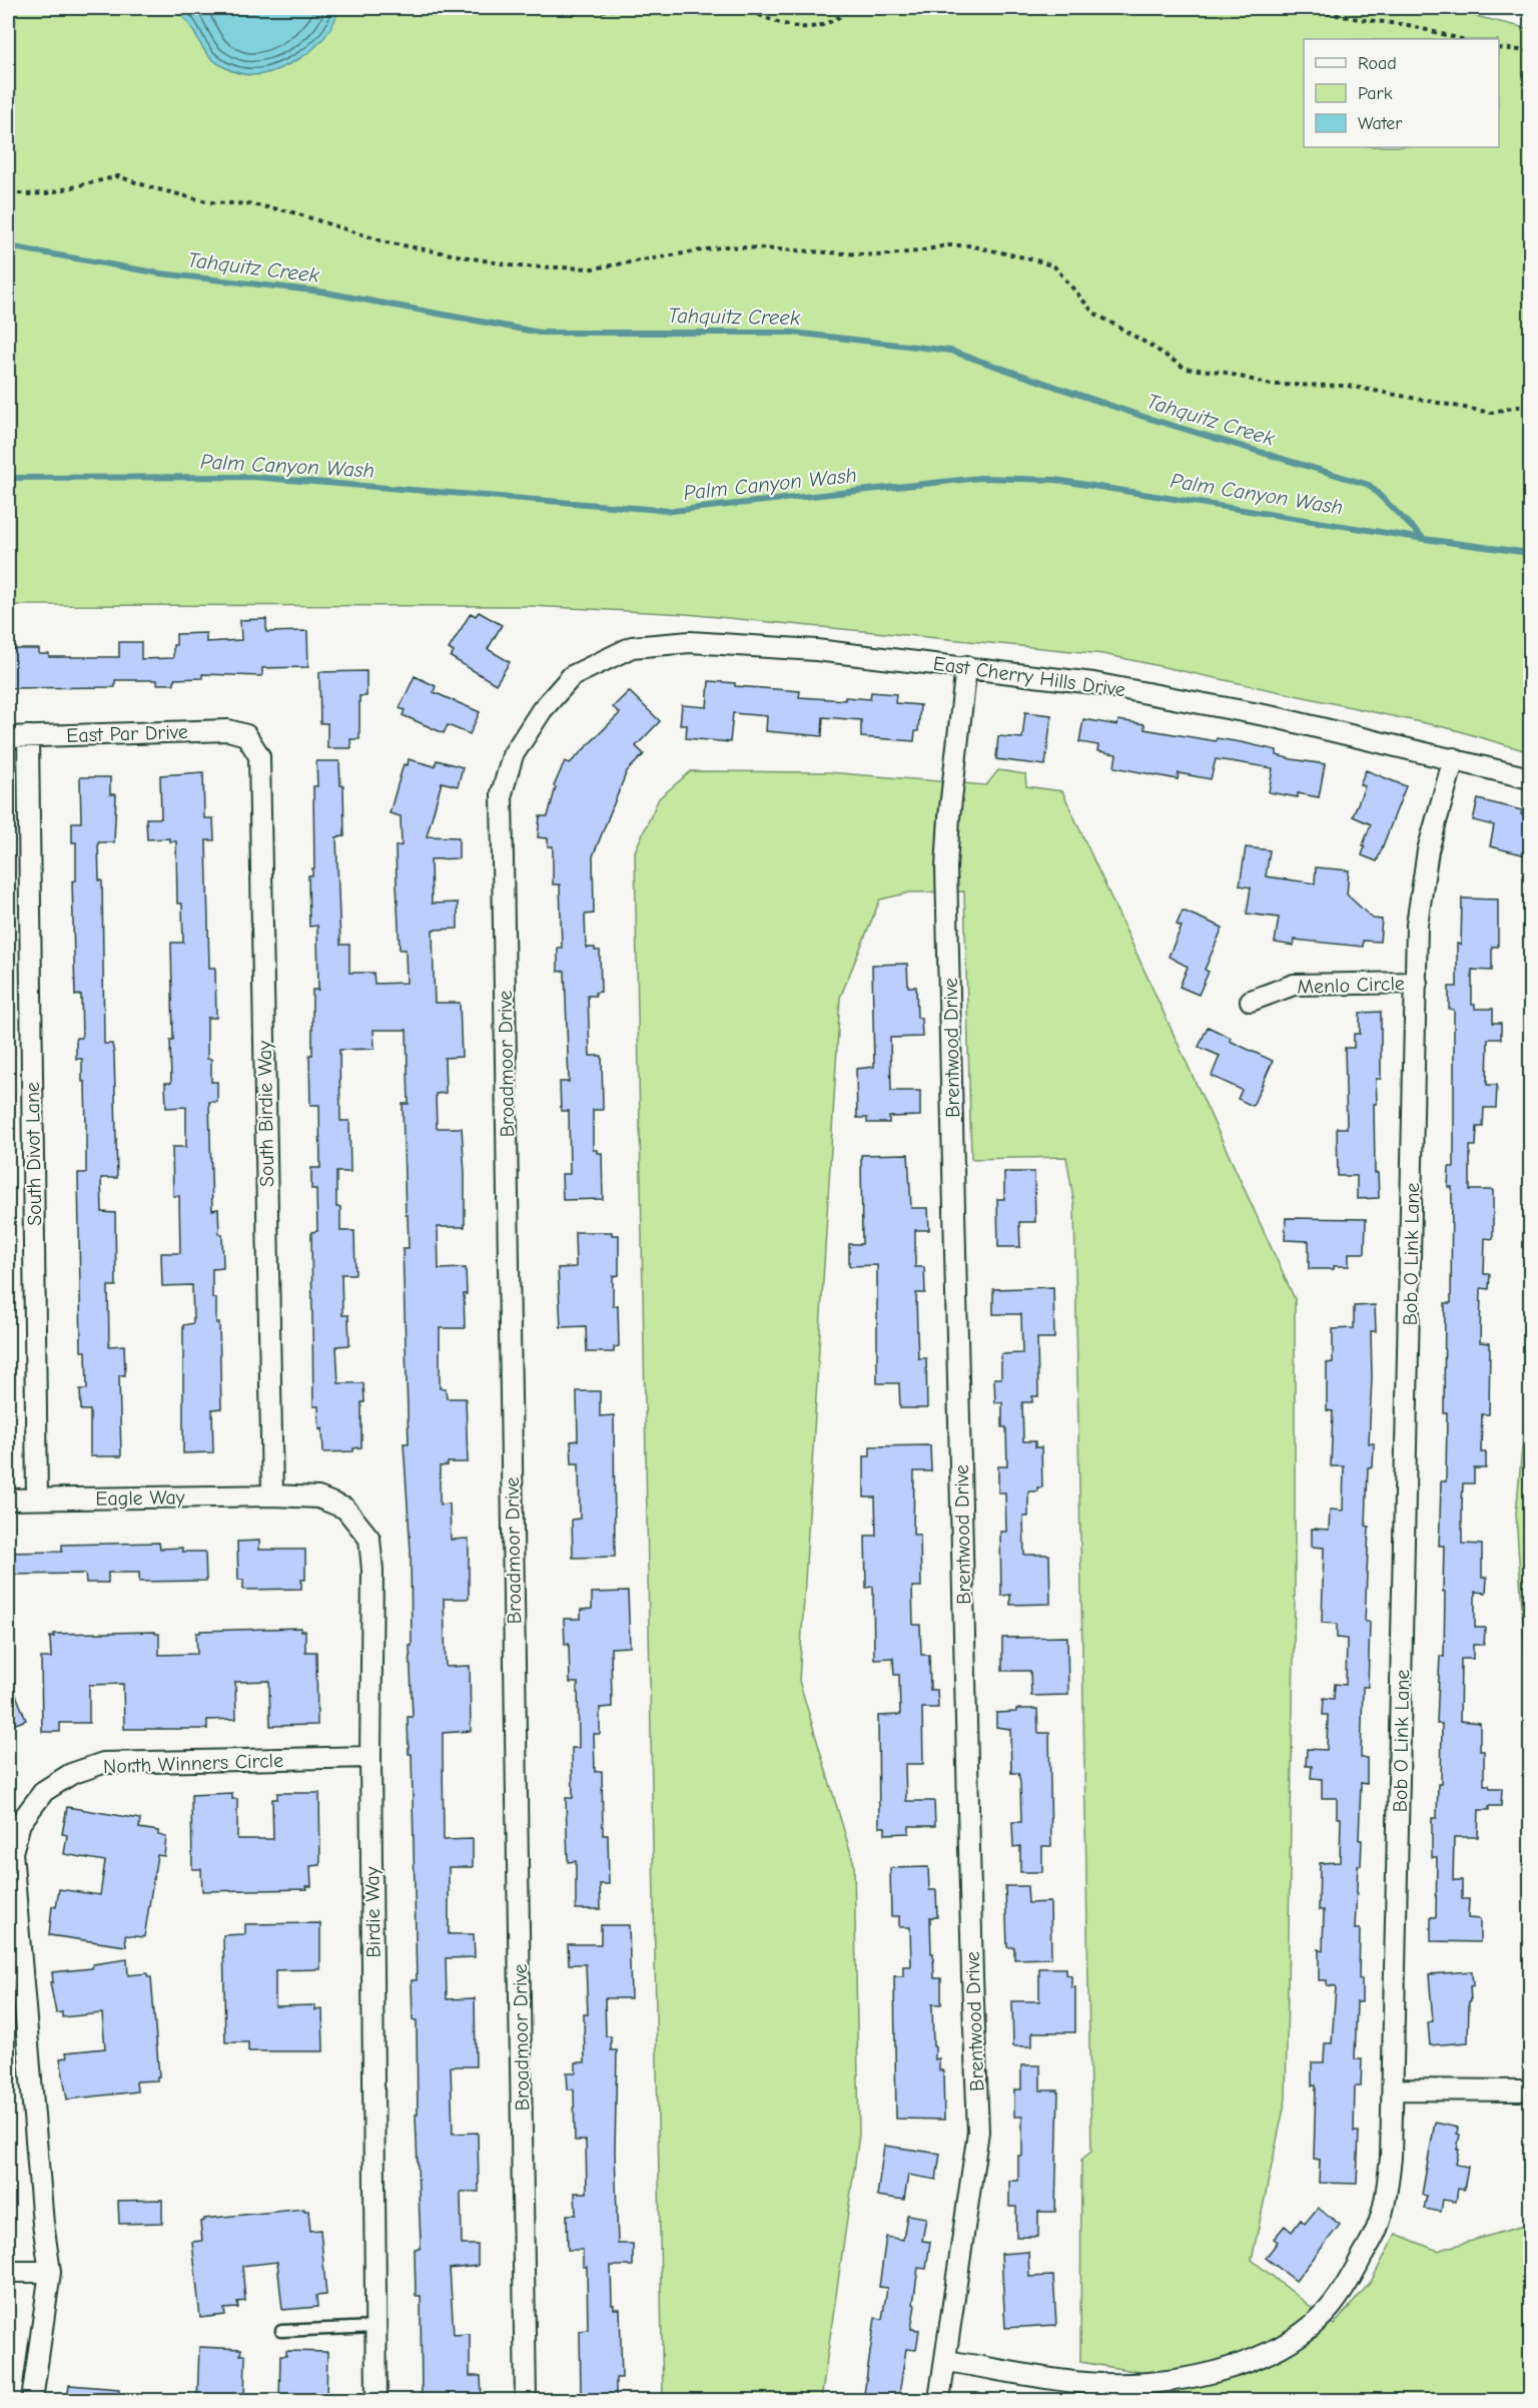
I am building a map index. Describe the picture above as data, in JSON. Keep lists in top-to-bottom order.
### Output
{
  "streets": {
    "street": [
      "East Cherry Hills Drive",
      "East Par Drive",
      "Menlo Circle",
      "Brentwood Drive",
      "Broadmoor Drive",
      "South Birdie Way",
      "South Divot Lane",
      "Bob O Link Lane",
      "Eagle Way",
      "North Winners Circle",
      "Birdie Way"
    ]
  },
  "crossings": [
    ["East Cherry Hills Drive", "Brentwood Drive"],
    ["East Cherry Hills Drive", "Broadmoor Drive"],
    ["East Cherry Hills Drive", "Bob O Link Lane"],
    ["East Par Drive", "South Birdie Way"],
    ["East Par Drive", "South Divot Lane"],
    ["Menlo Circle", "Bob O Link Lane"],
    ["Brentwood Drive", "Bob O Link Lane"],
    ["South Birdie Way", "Eagle Way"],
    ["South Birdie Way", "Birdie Way"],
    ["South Divot Lane", "Eagle Way"],
    ["Eagle Way", "Birdie Way"],
    ["North Winners Circle", "Birdie Way"]
  ],
  "water": ["Tahquitz Creek", "Palm Canyon Wash"],
  "legend": ["Road", "Park", "Water"]
}
